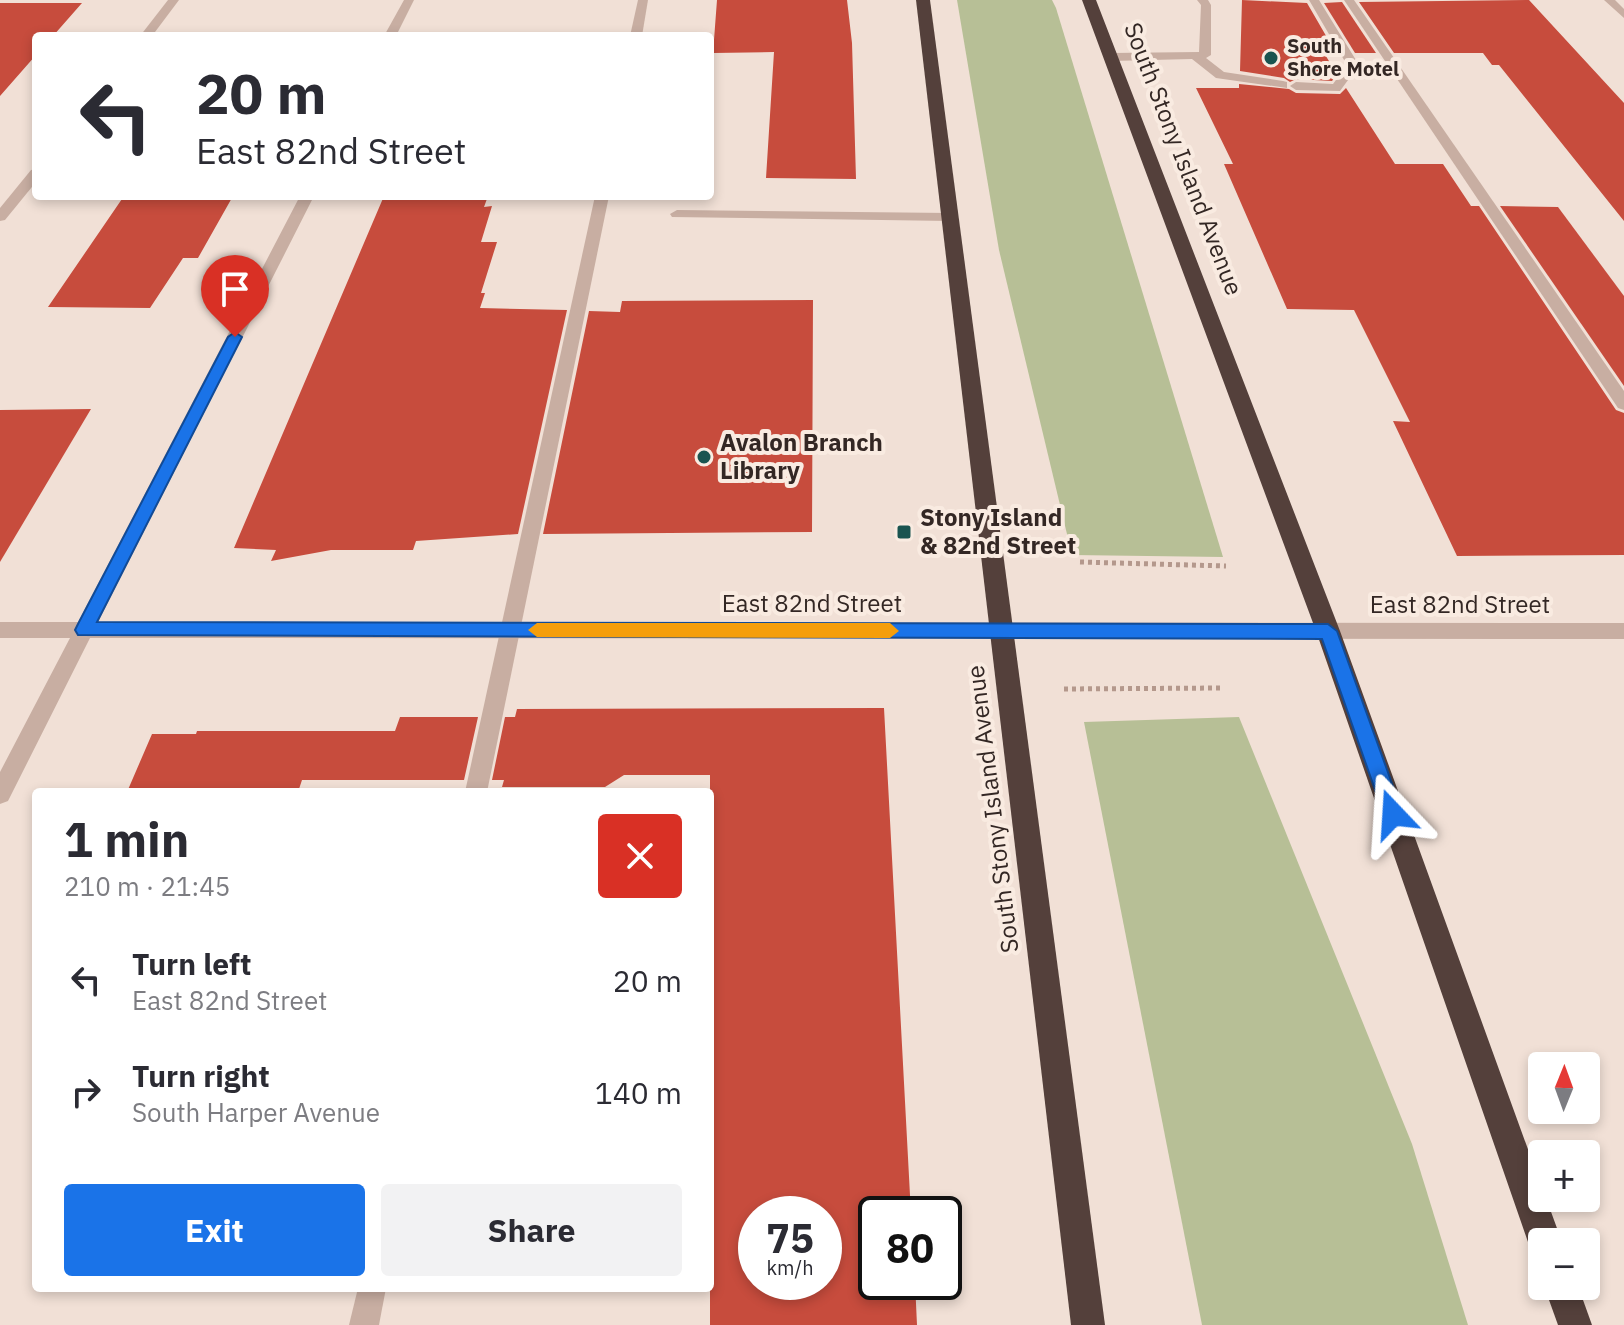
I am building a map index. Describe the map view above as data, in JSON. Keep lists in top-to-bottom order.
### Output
{
  "streets": {
    "highway": ["South Stony Island Avenue"],
    "street": ["East 82nd Street"]
  },
  "crossings": [
    ["South Stony Island Avenue", "East 82nd Street"]
  ],
  "places": {
    "other": ["South Shore Motel", "Avalon Branch Library"],
    "transit": ["Stony Island & 82nd Street"]
  },
  "north": "top",
  "page": {
    "turn": ["20 m", "East 82nd Street"],
    "heading": ["1 min", "210 m · 21:45"],
    "list": [
      {
        "name": "Turn left",
        "note": "East 82nd Street",
        "value": "20 m"
      },
      {
        "name": "Turn right",
        "note": "South Harper Avenue",
        "value": "140 m"
      }
    ],
    "map_buttons": ["+", "−"],
    "buttons": ["Exit", "Share"],
    "speed": "75 km/h",
    "limit": "80"
  }
}
